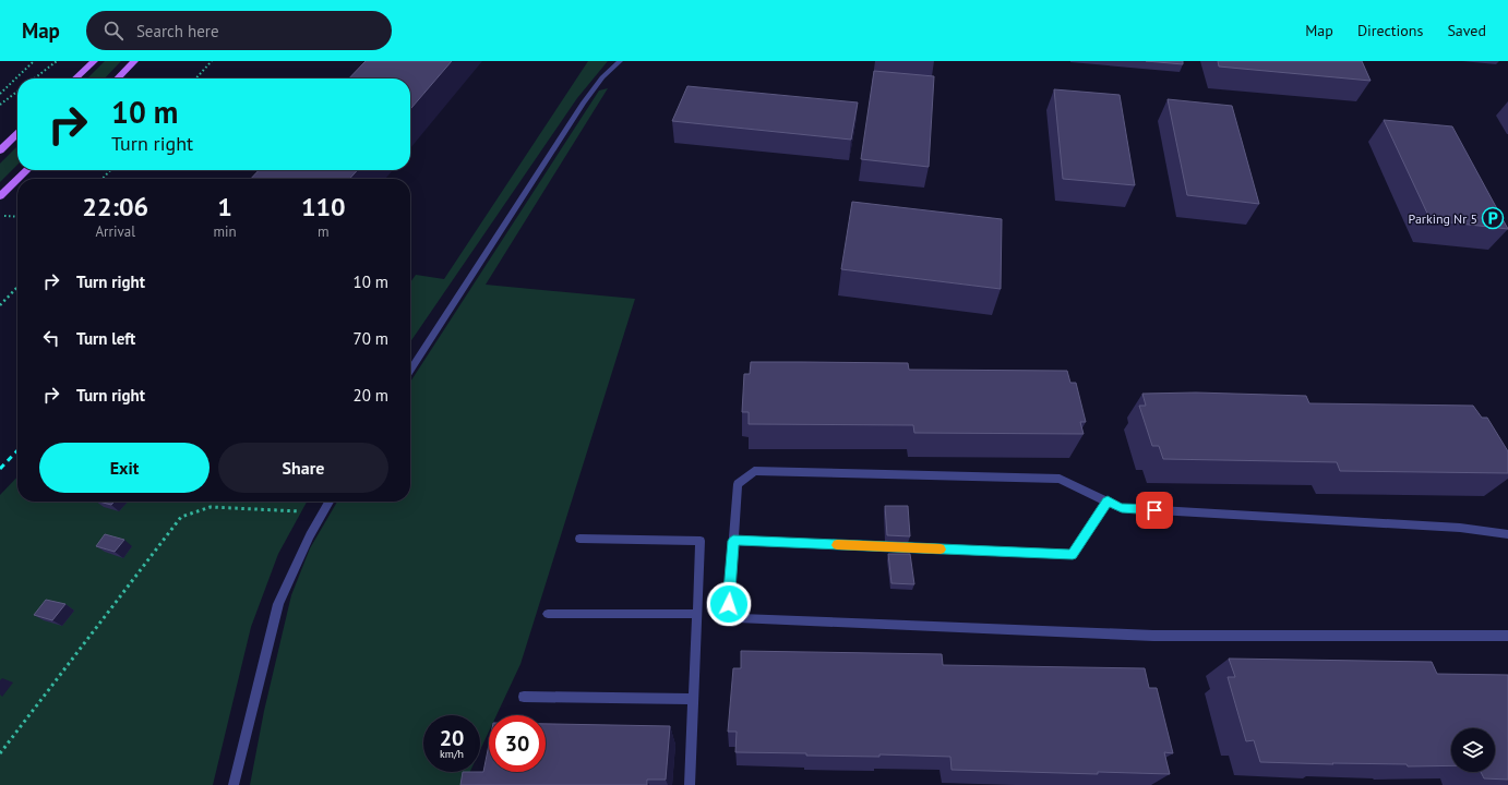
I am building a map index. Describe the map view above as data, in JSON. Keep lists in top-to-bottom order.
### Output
{
  "places": {
    "parking": ["Parking Nr 5"]
  },
  "page": {
    "header": "Map",
    "search": "Search here",
    "nav": ["Map", "Directions", "Saved"],
    "turn": ["10 m", "Turn right"],
    "eta": [
      "22:06",
      "Arrival",
      "1",
      "min",
      "110",
      "m"
    ],
    "list": [
      {
        "name": "Turn right",
        "value": "10 m"
      },
      {
        "name": "Turn left",
        "value": "70 m"
      },
      {
        "name": "Turn right",
        "value": "20 m"
      }
    ],
    "buttons": ["Exit", "Share"],
    "speed": "20 km/h",
    "limit": "30"
  }
}
